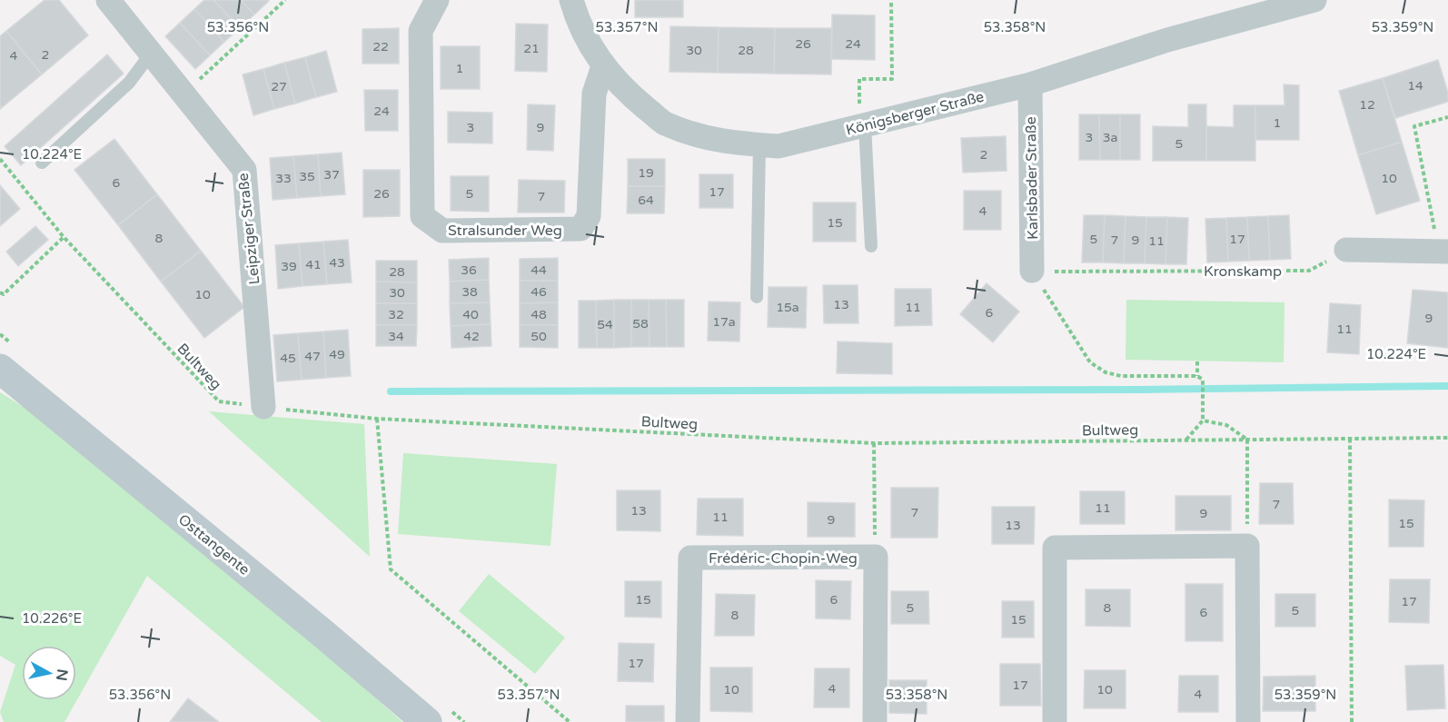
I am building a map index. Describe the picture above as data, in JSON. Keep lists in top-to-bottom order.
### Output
{
  "streets": {
    "main road": ["Osttangente"],
    "street": [
      "Königsberger Straße",
      "Karlsbader Straße",
      "Leipziger Straße",
      "Stralsunder Weg",
      "Frédéric-Chopin-Weg"
    ],
    "path": ["Kronskamp", "Bultweg"]
  },
  "crossings": [
    ["Königsberger Straße", "Karlsbader Straße"],
    ["Königsberger Straße", "Stralsunder Weg"],
    ["Karlsbader Straße", "Kronskamp"],
    ["Leipziger Straße", "Bultweg"]
  ],
  "house_numbers": [
    "26",
    "24",
    "22",
    "21",
    "30",
    "28",
    "2",
    "4",
    "1",
    "14",
    "27",
    "12",
    "24",
    "1",
    "3",
    "9",
    "3",
    "3a",
    "5",
    "2",
    "19",
    "37",
    "35",
    "33",
    "10",
    "6",
    "17",
    "26",
    "5",
    "7",
    "64",
    "4",
    "15",
    "8",
    "5",
    "17",
    "7",
    "9",
    "11",
    "43",
    "41",
    "39",
    "36",
    "44",
    "28",
    "38",
    "46",
    "30",
    "10",
    "13",
    "15a",
    "11",
    "6",
    "32",
    "40",
    "48",
    "9",
    "17a",
    "58",
    "54",
    "11",
    "34",
    "42",
    "50",
    "49",
    "47",
    "45",
    "7",
    "11",
    "13",
    "7",
    "9",
    "11",
    "9",
    "15",
    "13",
    "15",
    "6",
    "17",
    "5",
    "8",
    "5",
    "6",
    "8",
    "15",
    "17",
    "17",
    "4",
    "10",
    "10",
    "4"
  ],
  "north": "right",
  "coordinates": [
    "53.356°N",
    "53.357°N",
    "53.358°N",
    "53.359°N",
    "10.224°E",
    "10.226°E"
  ]
}
